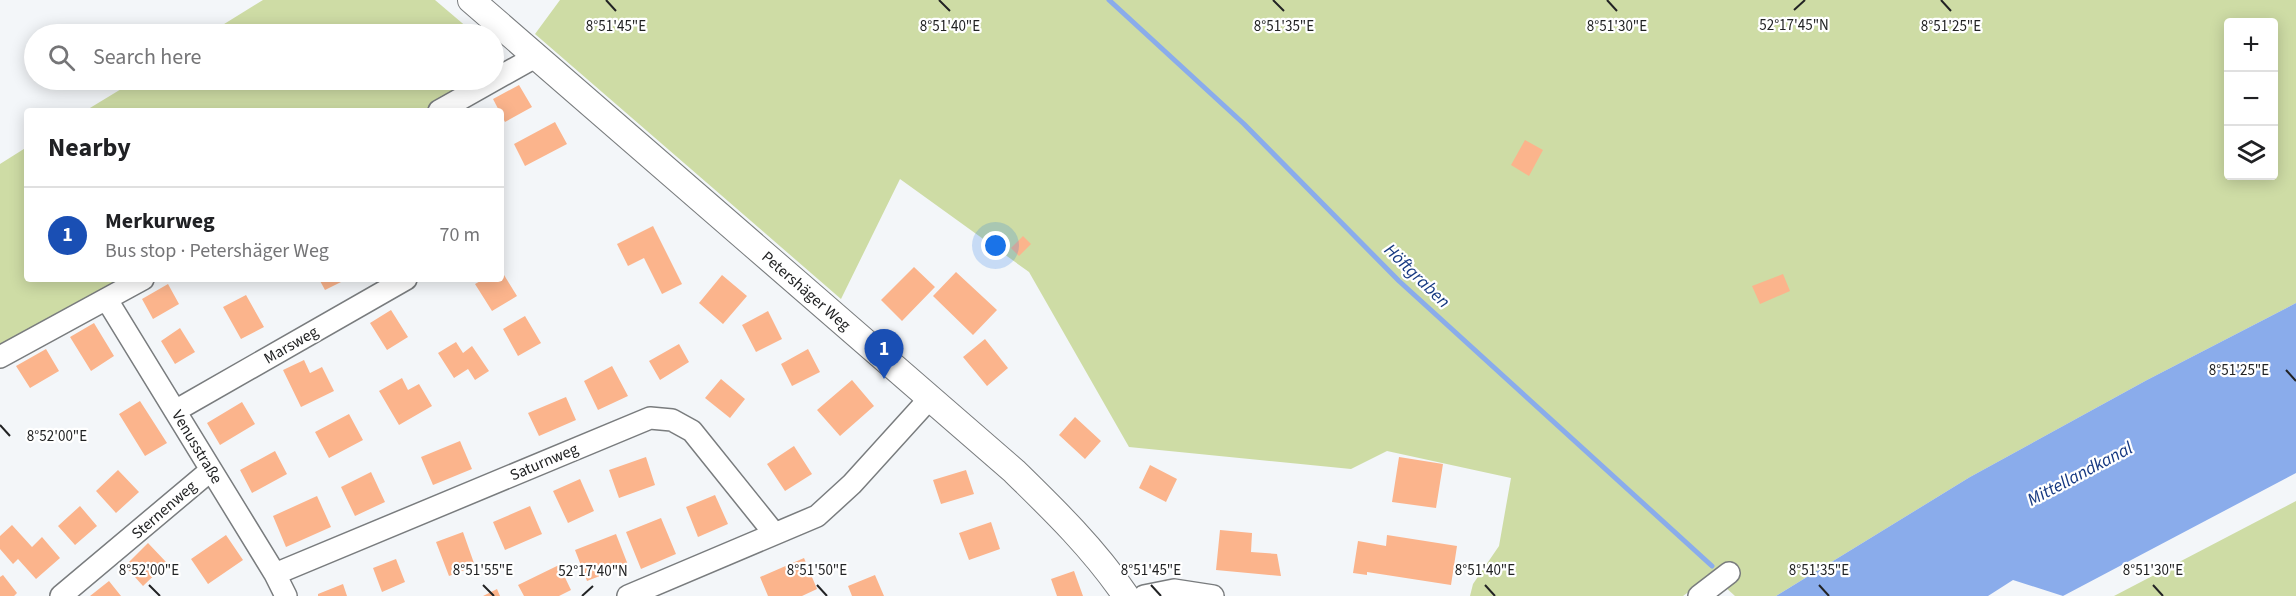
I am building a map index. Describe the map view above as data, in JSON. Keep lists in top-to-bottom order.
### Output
{
  "streets": {
    "street": [
      "Petershäger Weg",
      "Marsweg",
      "Venusstraße",
      "Saturnweg",
      "Sternenweg"
    ]
  },
  "crossings": [
    ["Marsweg", "Venusstraße"],
    ["Venusstraße", "Saturnweg"],
    ["Venusstraße", "Sternenweg"]
  ],
  "water": ["Höftgraben", "Mittellandkanal"],
  "page": {
    "map_buttons": ["+", "−"],
    "search": "Search here",
    "heading": "Nearby",
    "list": [
      {
        "mark": "1",
        "name": "Merkurweg",
        "note": "Bus stop · Petershäger Weg",
        "value": "70 m"
      }
    ],
    "pins": "1"
  },
  "coordinates": [
    "52°17'45\"N",
    "8°51'45\"E",
    "8°51'40\"E",
    "8°51'35\"E",
    "8°51'30\"E",
    "8°51'25\"E",
    "8°52'00\"E",
    "8°51'55\"E",
    "8°51'50\"E",
    "52°17'40\"N"
  ]
}
